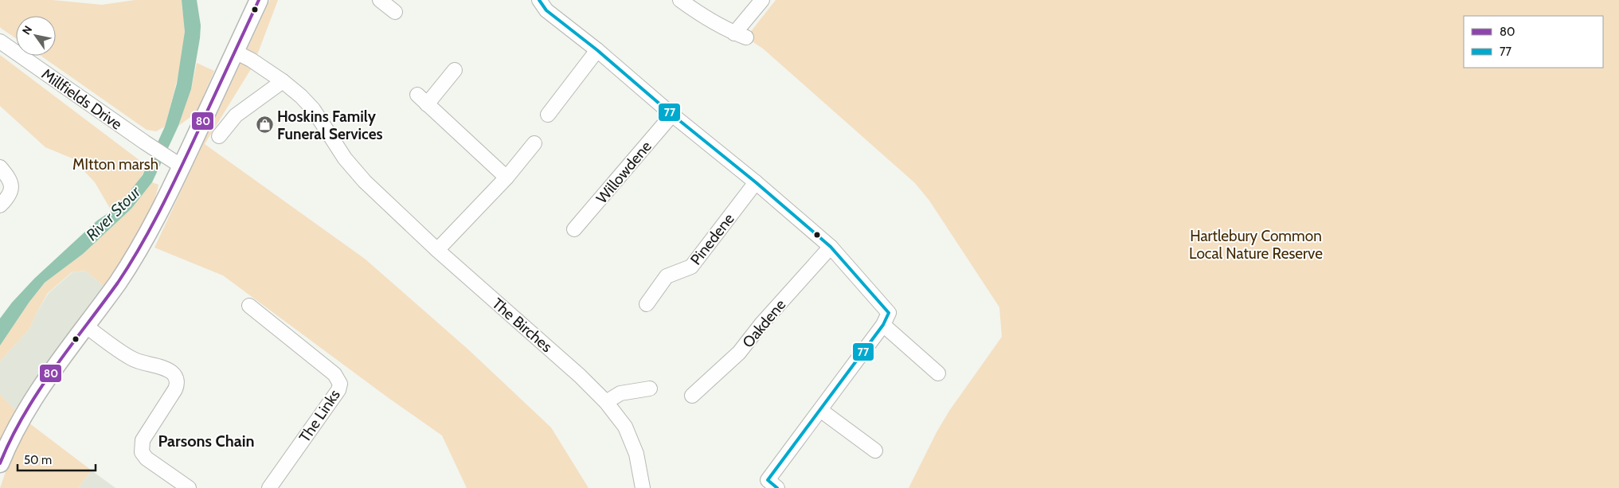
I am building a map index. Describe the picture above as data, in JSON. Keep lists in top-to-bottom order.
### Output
{
  "streets": {
    "street": [
      "Millfields Drive",
      "Willowdene",
      "Pinedene",
      "Oakdene",
      "The Birches",
      "The Links"
    ]
  },
  "districts": ["Parsons Chain"],
  "water": ["River Stour"],
  "parks": ["MItton marsh", "Hartlebury Common Local Nature Reserve"],
  "places": {
    "shop": ["Hoskins Family Funeral Services"]
  },
  "lines": ["transit line 80", "transit line 77"],
  "legend": ["80", "77"],
  "scale_bar": "50 m",
  "north": "top left"
}
